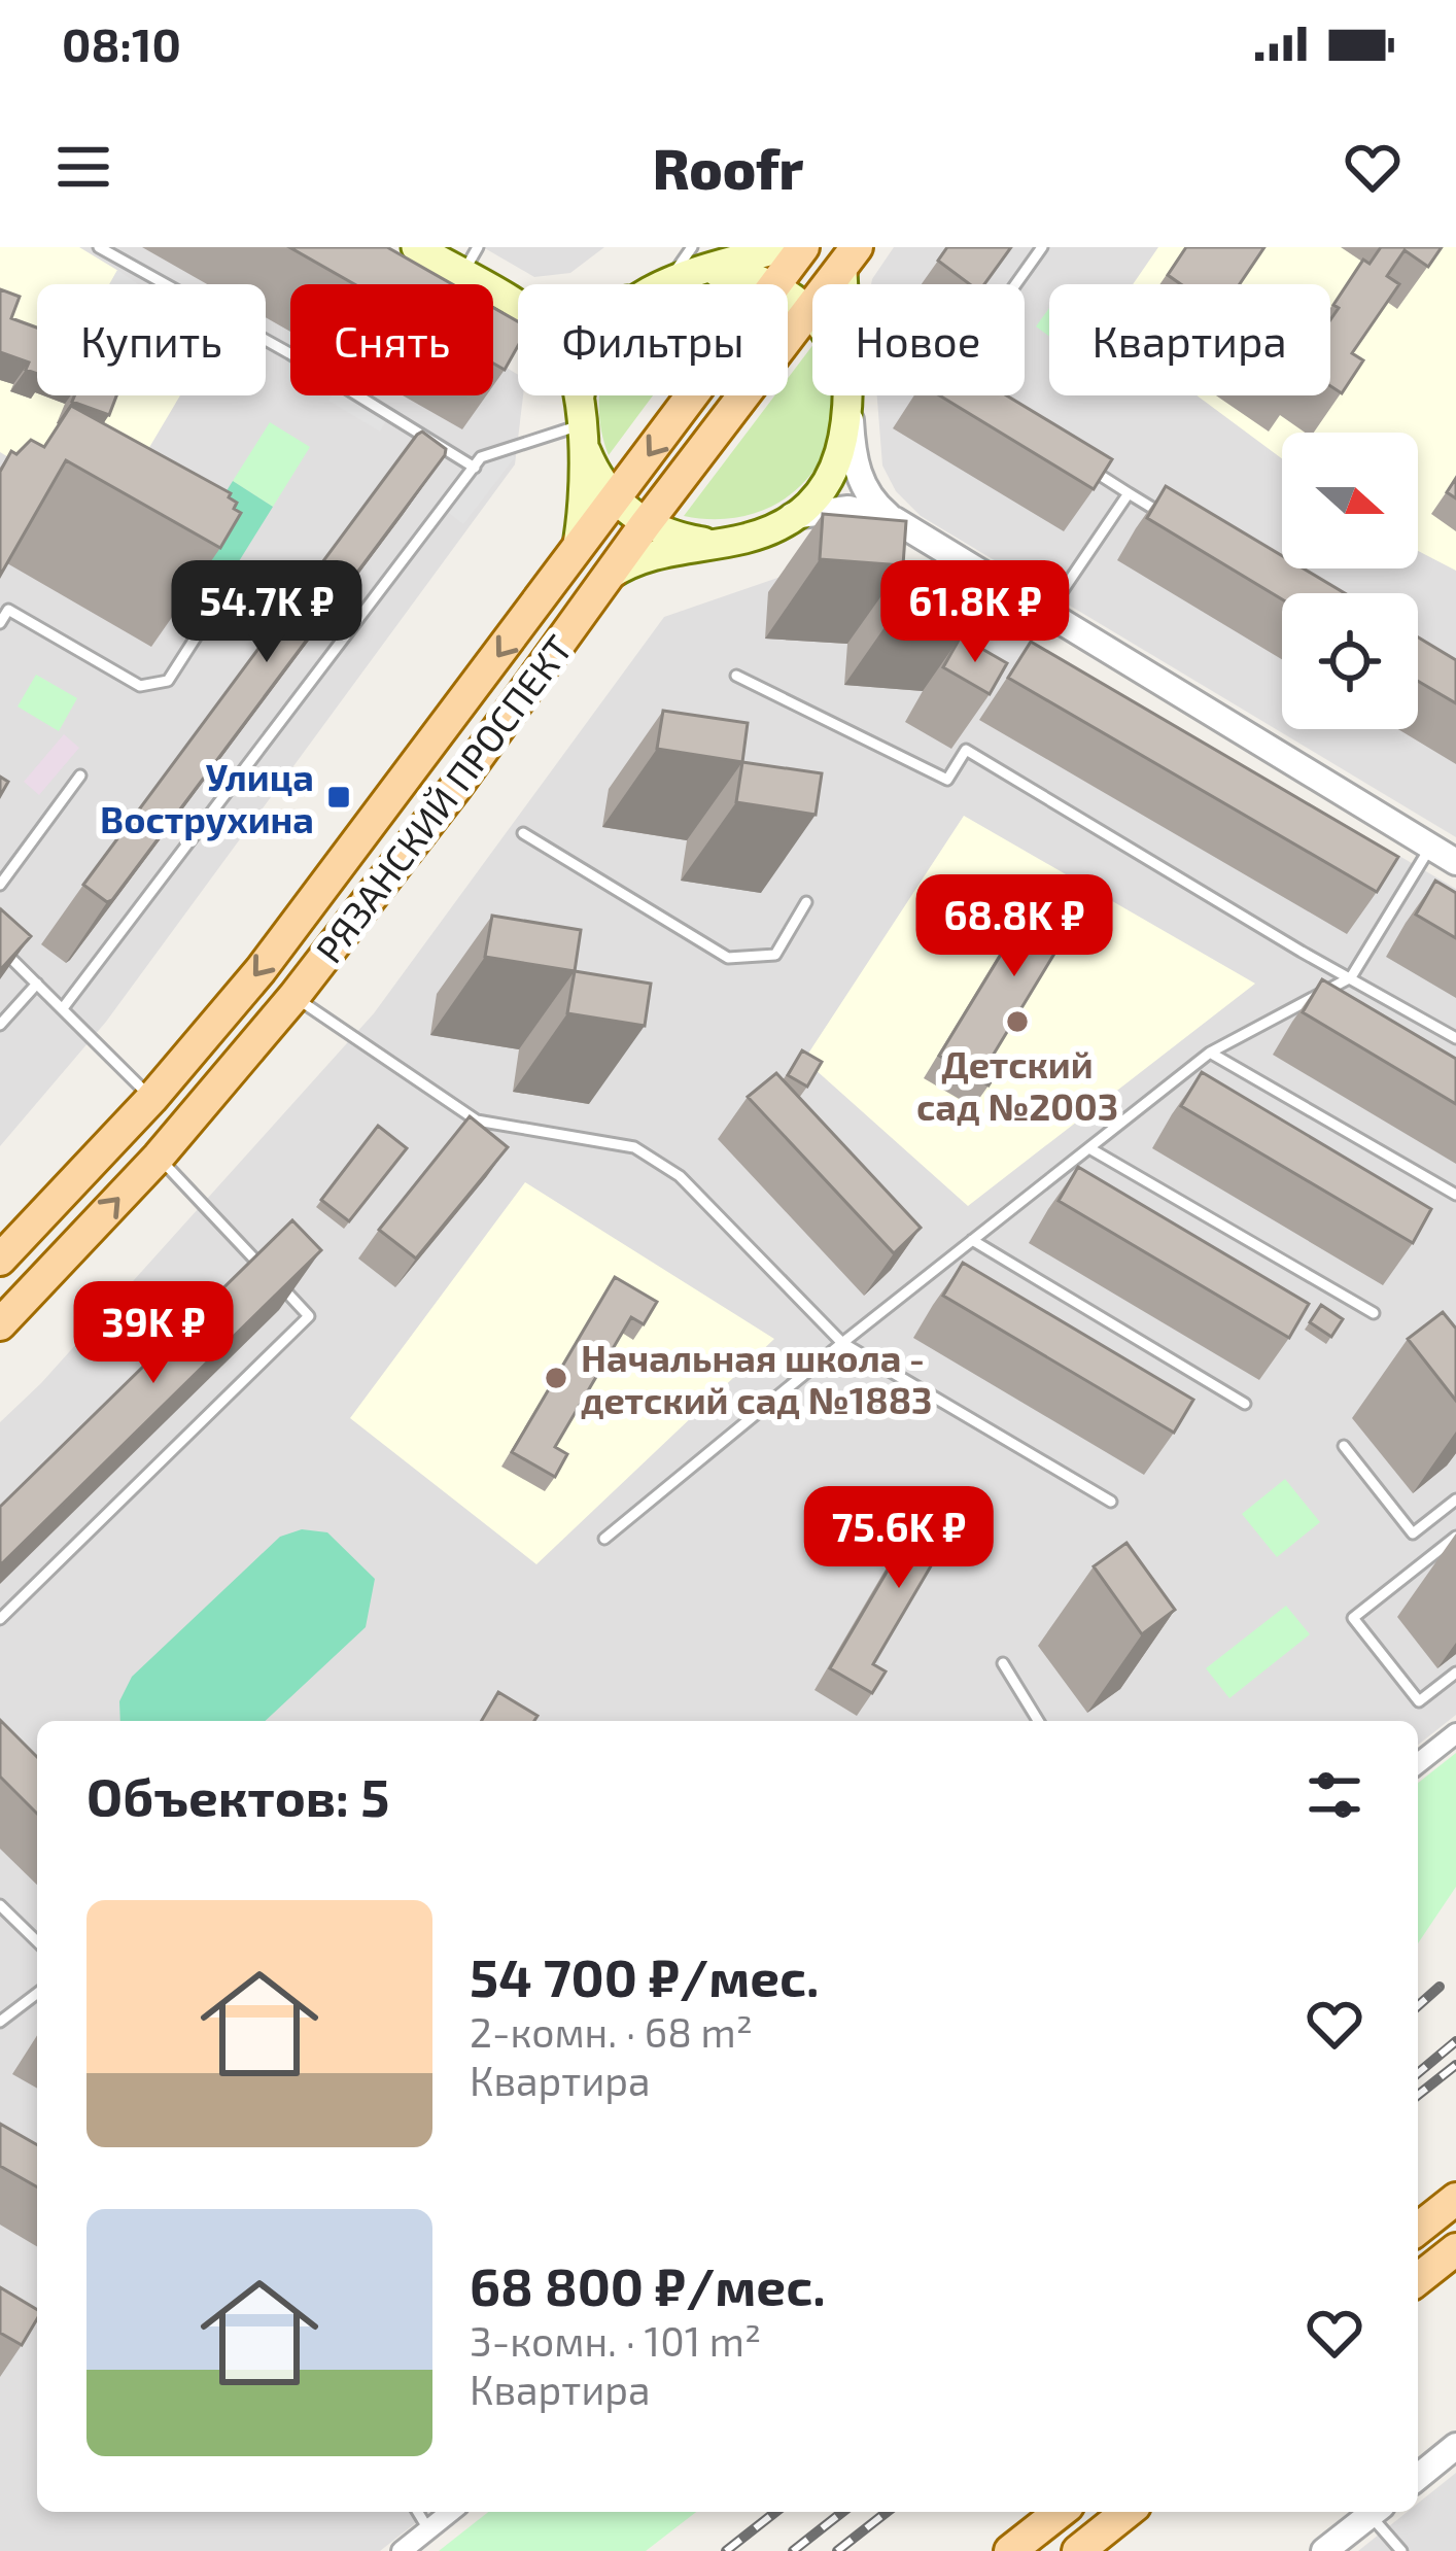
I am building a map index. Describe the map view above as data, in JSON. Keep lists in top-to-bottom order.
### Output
{
  "streets": {
    "main road": ["РЯЗАНСКИЙ ПРОСПЕКТ"]
  },
  "places": {
    "transit": ["Улица Вострухина"],
    "other": ["Детский сад №2003", "Начальная школа - детский сад №1883"]
  },
  "north": "right",
  "page": {
    "status": "08:10",
    "header": "Roofr",
    "chip": [
      "Купить",
      "Снять",
      "Фильтры",
      "Новое",
      "Квартира"
    ],
    "price": [
      "54.7K ₽",
      "61.8K ₽",
      "68.8K ₽",
      "39K ₽",
      "75.6K ₽"
    ],
    "heading": "Объектов: 5",
    "list": [
      {
        "name": "54 700 ₽/мес.",
        "note": "2-комн. · 68 m² · Квартира"
      },
      {
        "name": "68 800 ₽/мес.",
        "note": "3-комн. · 101 m² · Квартира"
      }
    ]
  }
}
